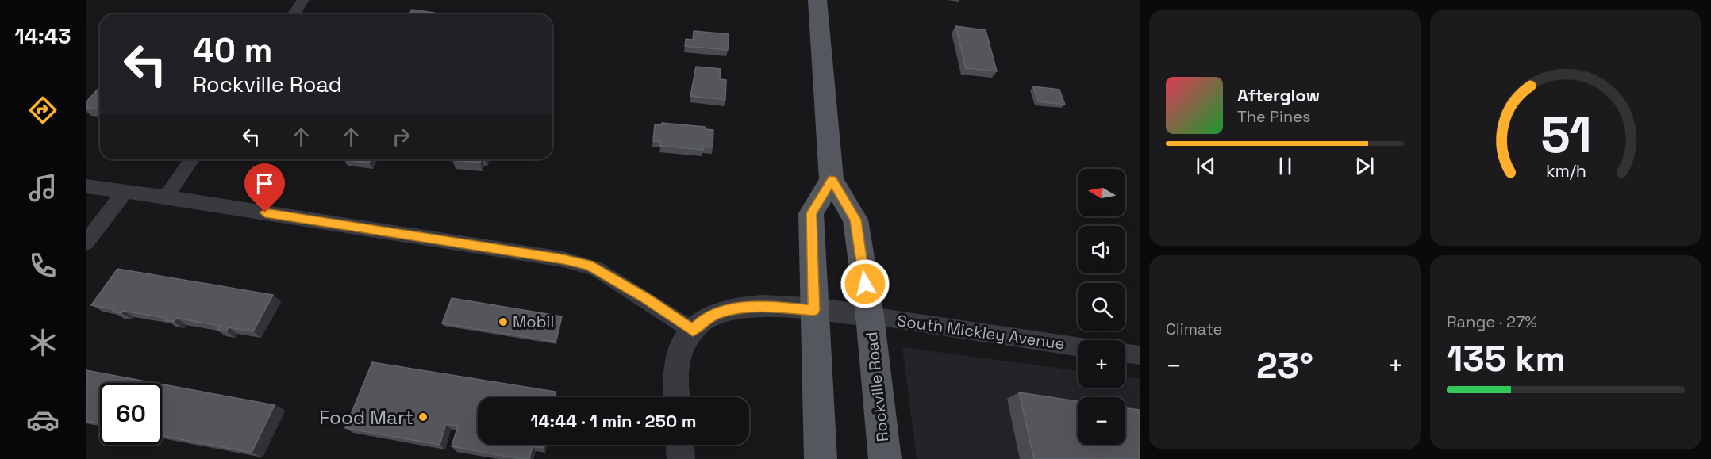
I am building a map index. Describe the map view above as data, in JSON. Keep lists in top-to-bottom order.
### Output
{
  "streets": {
    "main road": ["Rockville Road"],
    "street": ["South Mickley Avenue"]
  },
  "crossings": [
    ["South Mickley Avenue", "Rockville Road"]
  ],
  "places": ["Mobil", "Food Mart"],
  "north": "left",
  "page": {
    "tabs": "14:43",
    "turn": ["40 m", "Rockville Road"],
    "song": ["Afterglow", "The Pines"],
    "map_buttons": ["+", "−"],
    "tile": [
      "Climate",
      ["Range · 27%", "135 km"]
    ],
    "heat": ["−", "23°", "+"],
    "limit": "60",
    "trip": "14:44 · 1 min · 250 m",
    "gauge": ["51", "km/h"]
  }
}
